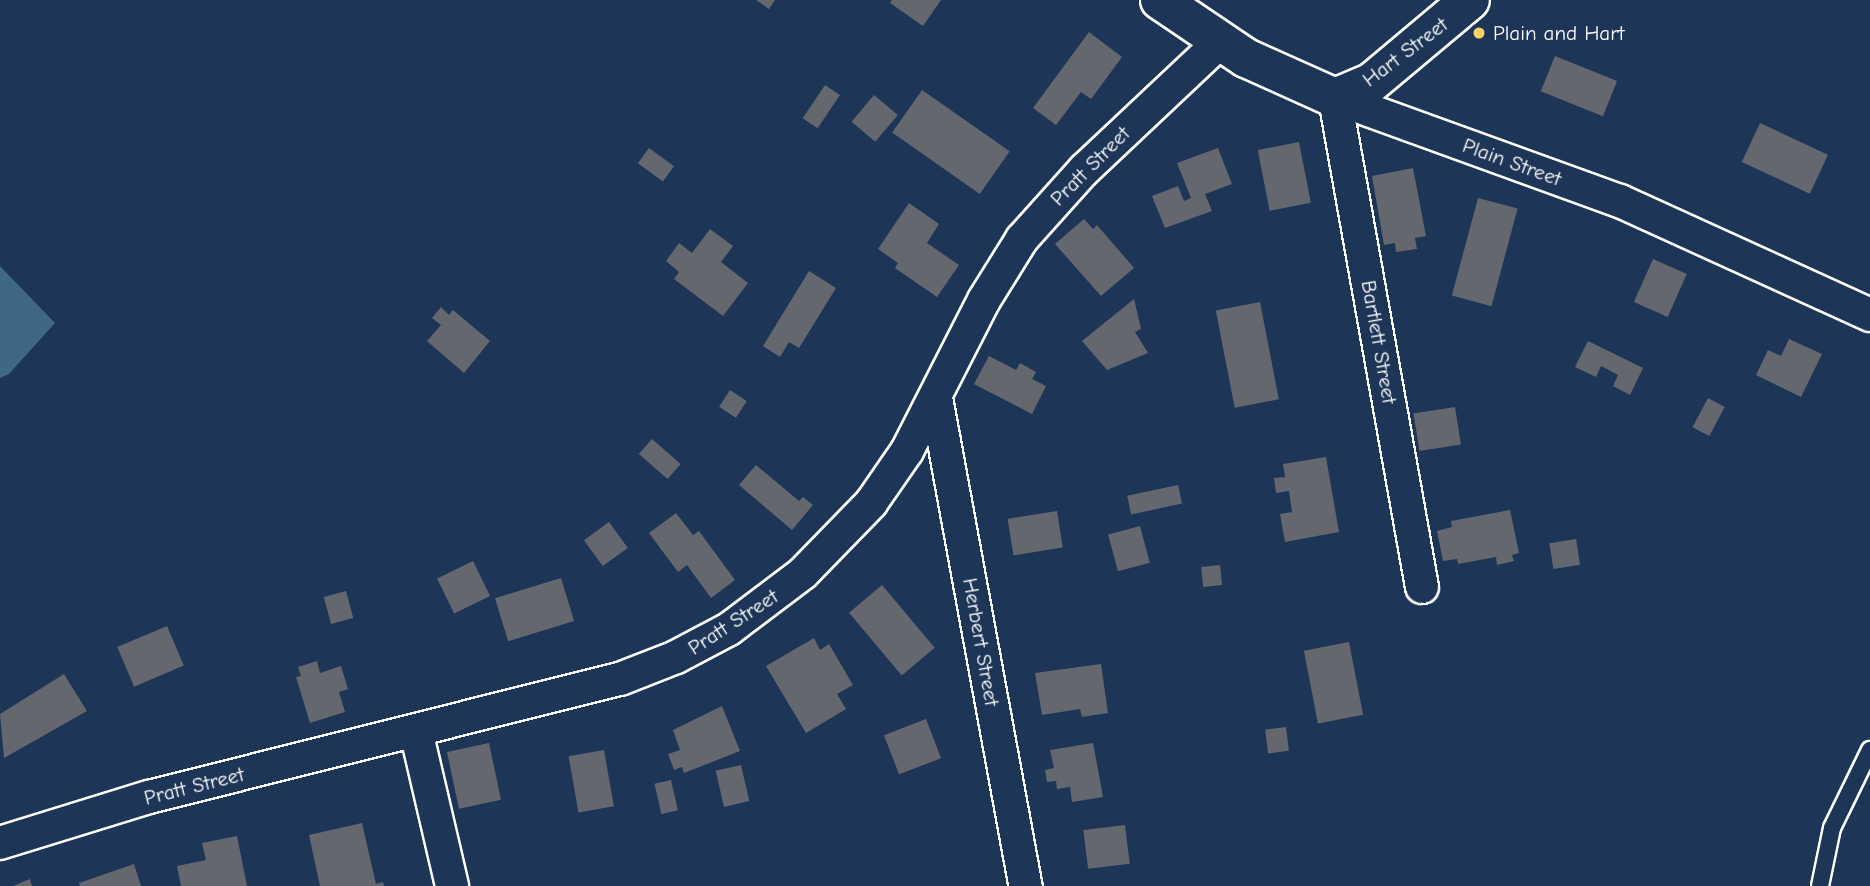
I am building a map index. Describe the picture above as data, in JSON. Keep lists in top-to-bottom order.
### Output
{
  "streets": {
    "main road": ["Hart Street", "Plain Street"],
    "street": ["Pratt Street", "Bartlett Street", "Herbert Street"]
  },
  "crossings": [
    ["Hart Street", "Plain Street"],
    ["Hart Street", "Bartlett Street"],
    ["Plain Street", "Pratt Street"],
    ["Plain Street", "Bartlett Street"],
    ["Pratt Street", "Herbert Street"]
  ],
  "places": ["Plain and Hart"]
}
